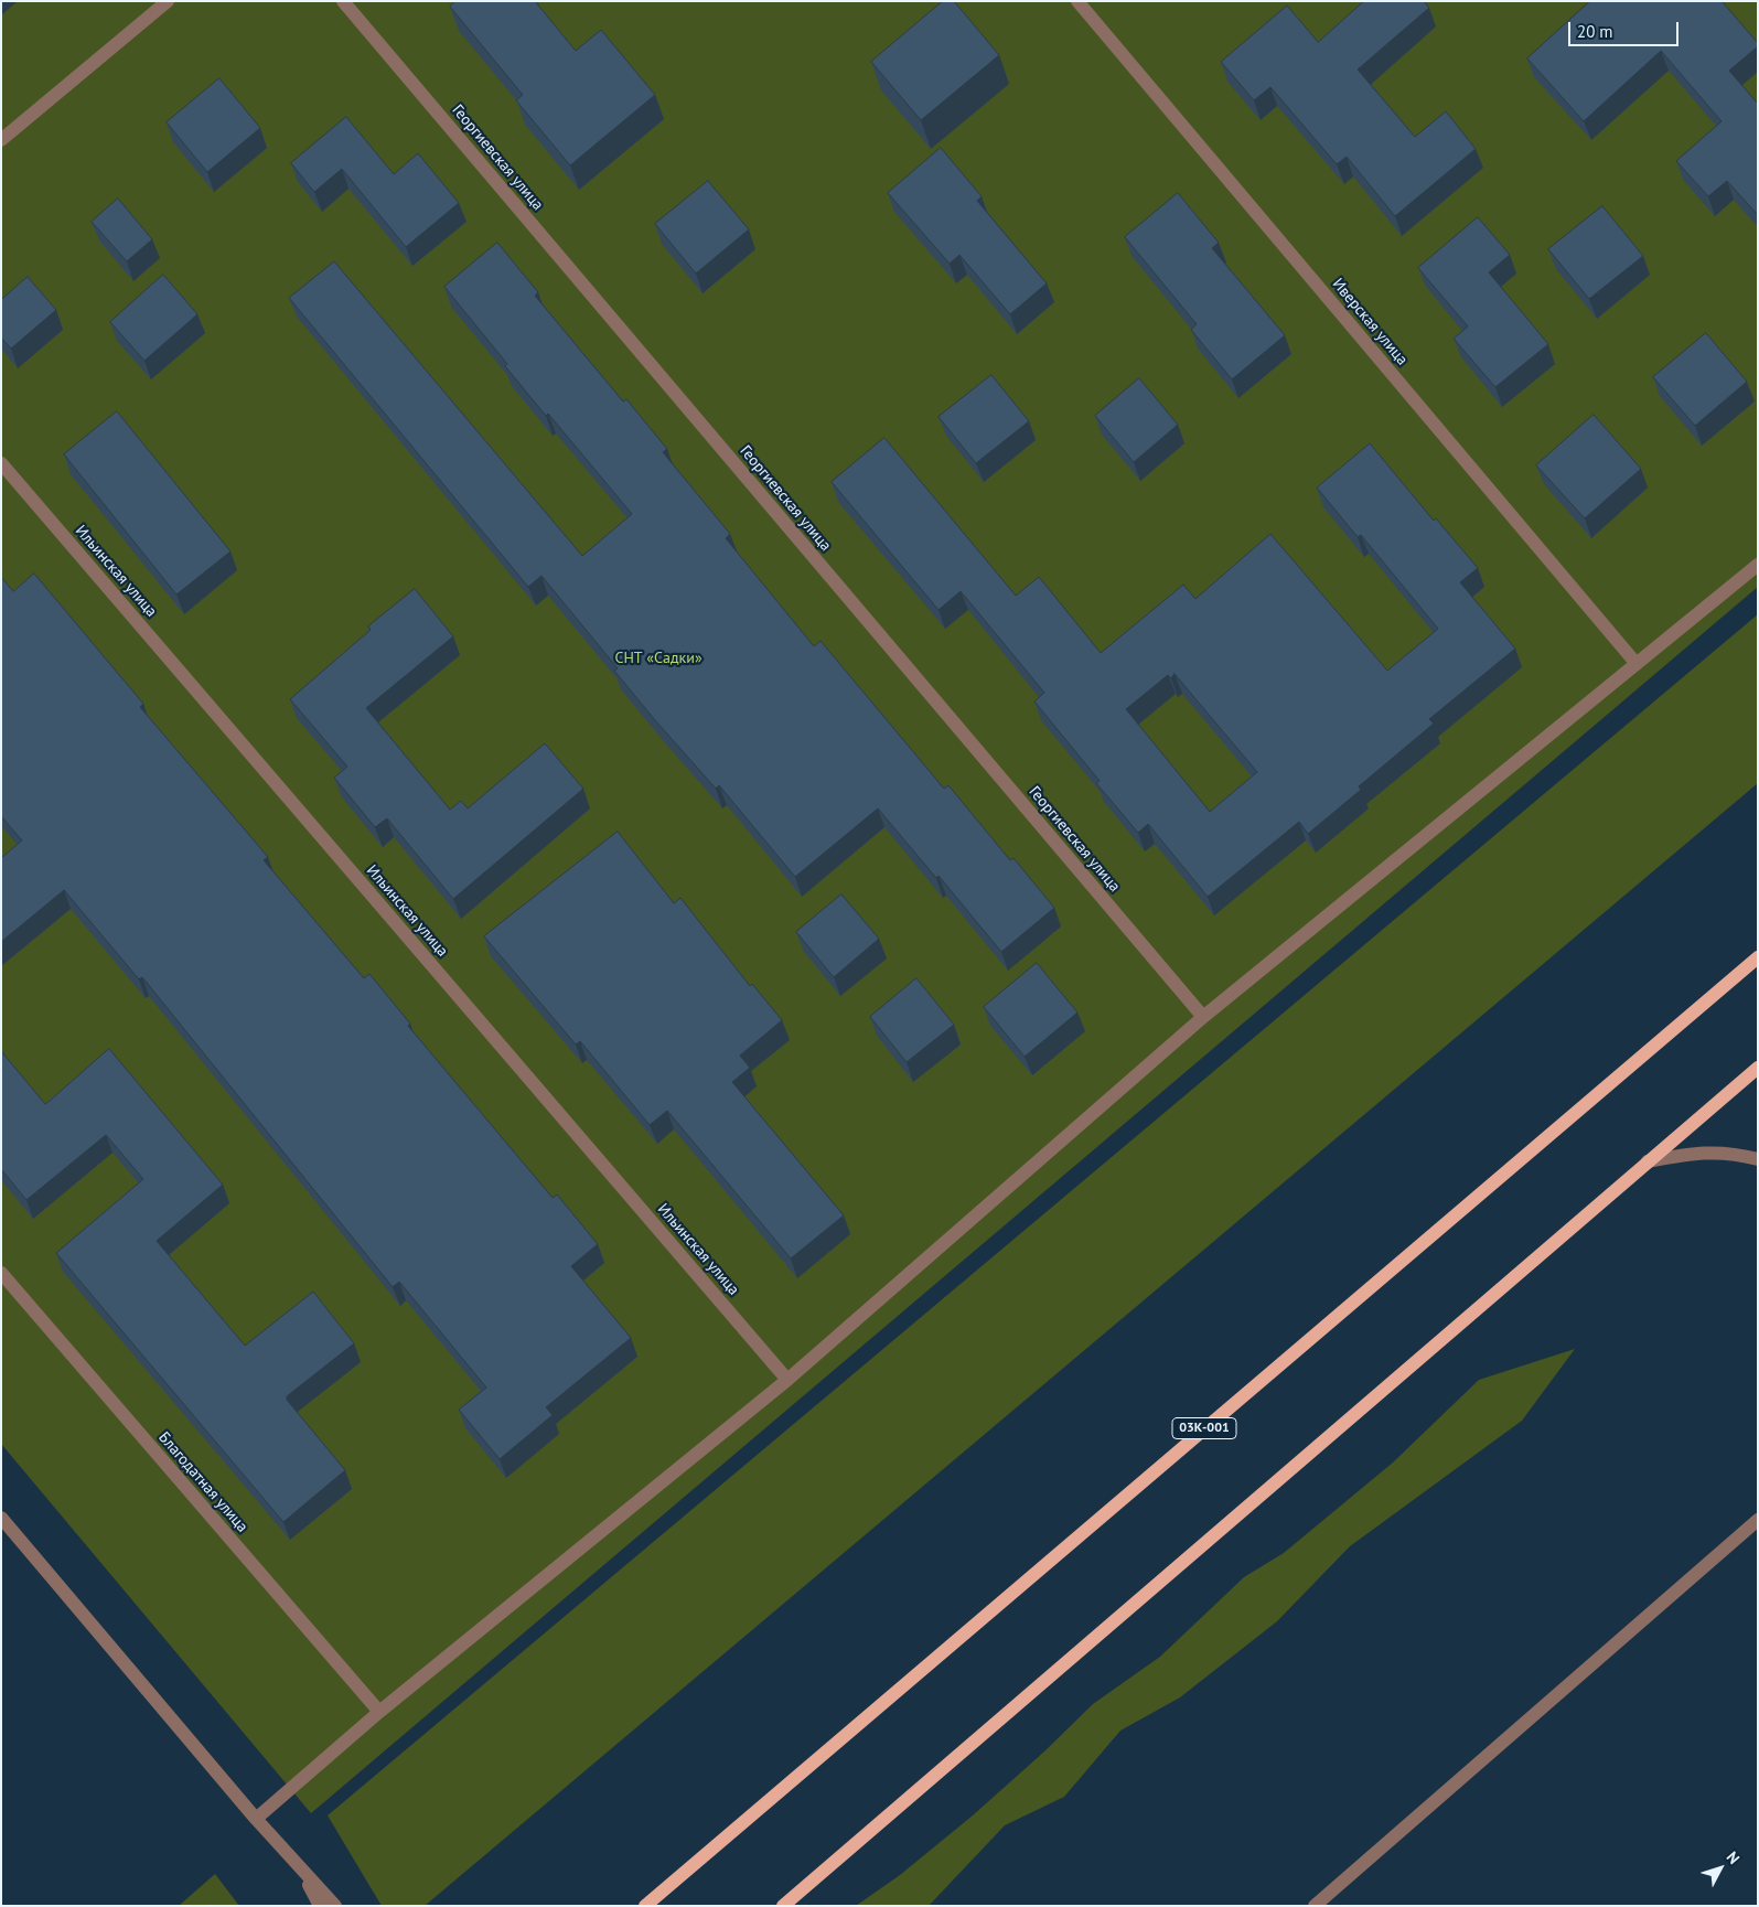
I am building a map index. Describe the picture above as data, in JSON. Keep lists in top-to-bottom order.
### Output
{
  "streets": {
    "main road": ["03К-001"],
    "street": [
      "Георгиевская улица",
      "Иверская улица",
      "Ильинская улица",
      "Благодатная улица"
    ]
  },
  "parks": ["СНТ «Садки»"],
  "scale_bar": "20 m",
  "north": "top right"
}
